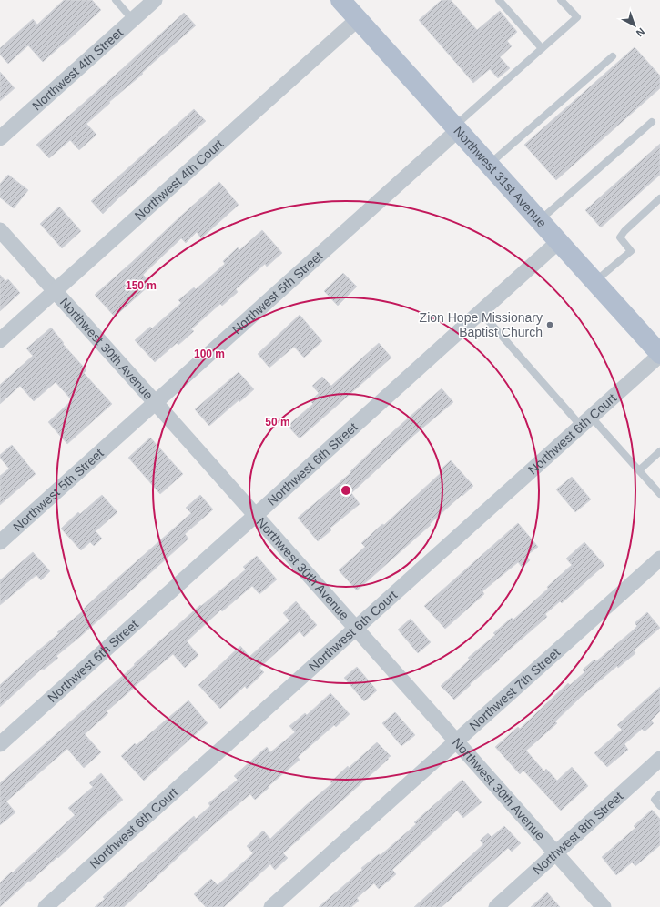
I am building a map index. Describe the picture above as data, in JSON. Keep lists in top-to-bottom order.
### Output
{
  "streets": {
    "main road": ["Northwest 31st Avenue"],
    "street": [
      "Northwest 4th Street",
      "Northwest 4th Court",
      "Northwest 5th Street",
      "Northwest 30th Avenue",
      "Northwest 6th Court",
      "Northwest 6th Street",
      "Northwest 7th Street",
      "Northwest 8th Street"
    ]
  },
  "crossings": [
    ["Northwest 31st Avenue", "Northwest 4th Court"],
    ["Northwest 31st Avenue", "Northwest 5th Street"],
    ["Northwest 31st Avenue", "Northwest 6th Court"],
    ["Northwest 31st Avenue", "Northwest 6th Street"],
    ["Northwest 4th Court", "Northwest 30th Avenue"],
    ["Northwest 5th Street", "Northwest 30th Avenue"],
    ["Northwest 30th Avenue", "Northwest 6th Court"],
    ["Northwest 30th Avenue", "Northwest 6th Street"],
    ["Northwest 30th Avenue", "Northwest 7th Street"],
    ["Northwest 30th Avenue", "Northwest 8th Street"]
  ],
  "places": ["Zion Hope Missionary Baptist Church"],
  "north": "bottom right",
  "rings": ["150 m", "100 m", "50 m"]
}
